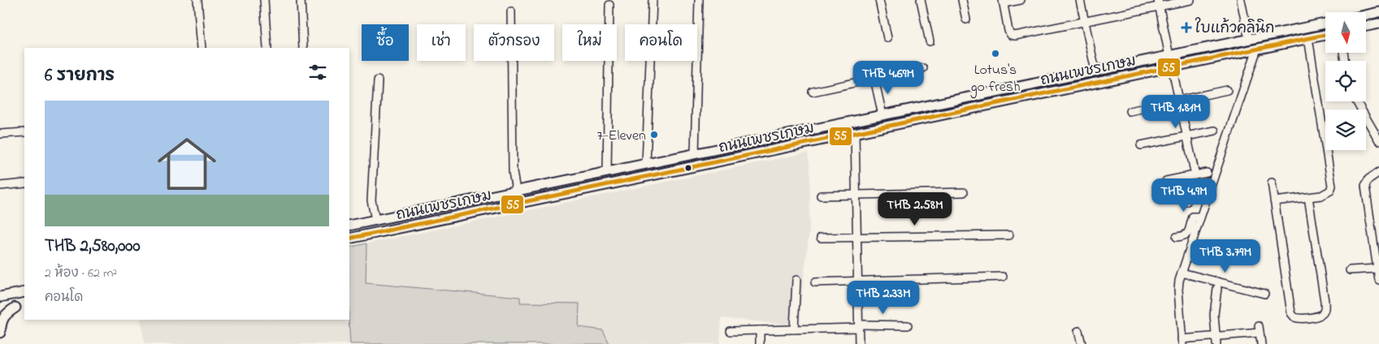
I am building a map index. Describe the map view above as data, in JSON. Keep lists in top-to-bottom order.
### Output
{
  "streets": {
    "main road": ["ถนนเพชรเกษม"]
  },
  "places": {
    "health": ["ใบแก้วคลินิก"],
    "other": ["Lotus's go fresh", "7-Eleven"]
  },
  "lines": ["transit line 55"],
  "north": "bottom",
  "page": {
    "chip": [
      "ซื้อ",
      "เช่า",
      "ตัวกรอง",
      "ใหม่",
      "คอนโด"
    ],
    "heading": "6 รายการ",
    "price": [
      "THB 4.69M",
      "THB 1.81M",
      "THB 4.9M",
      "THB 2.58M",
      "THB 3.79M",
      "THB 2.33M"
    ],
    "list": [
      {
        "name": "THB 2,580,000",
        "note": "2 ห้อง · 62 m² · คอนโด"
      }
    ]
  }
}
